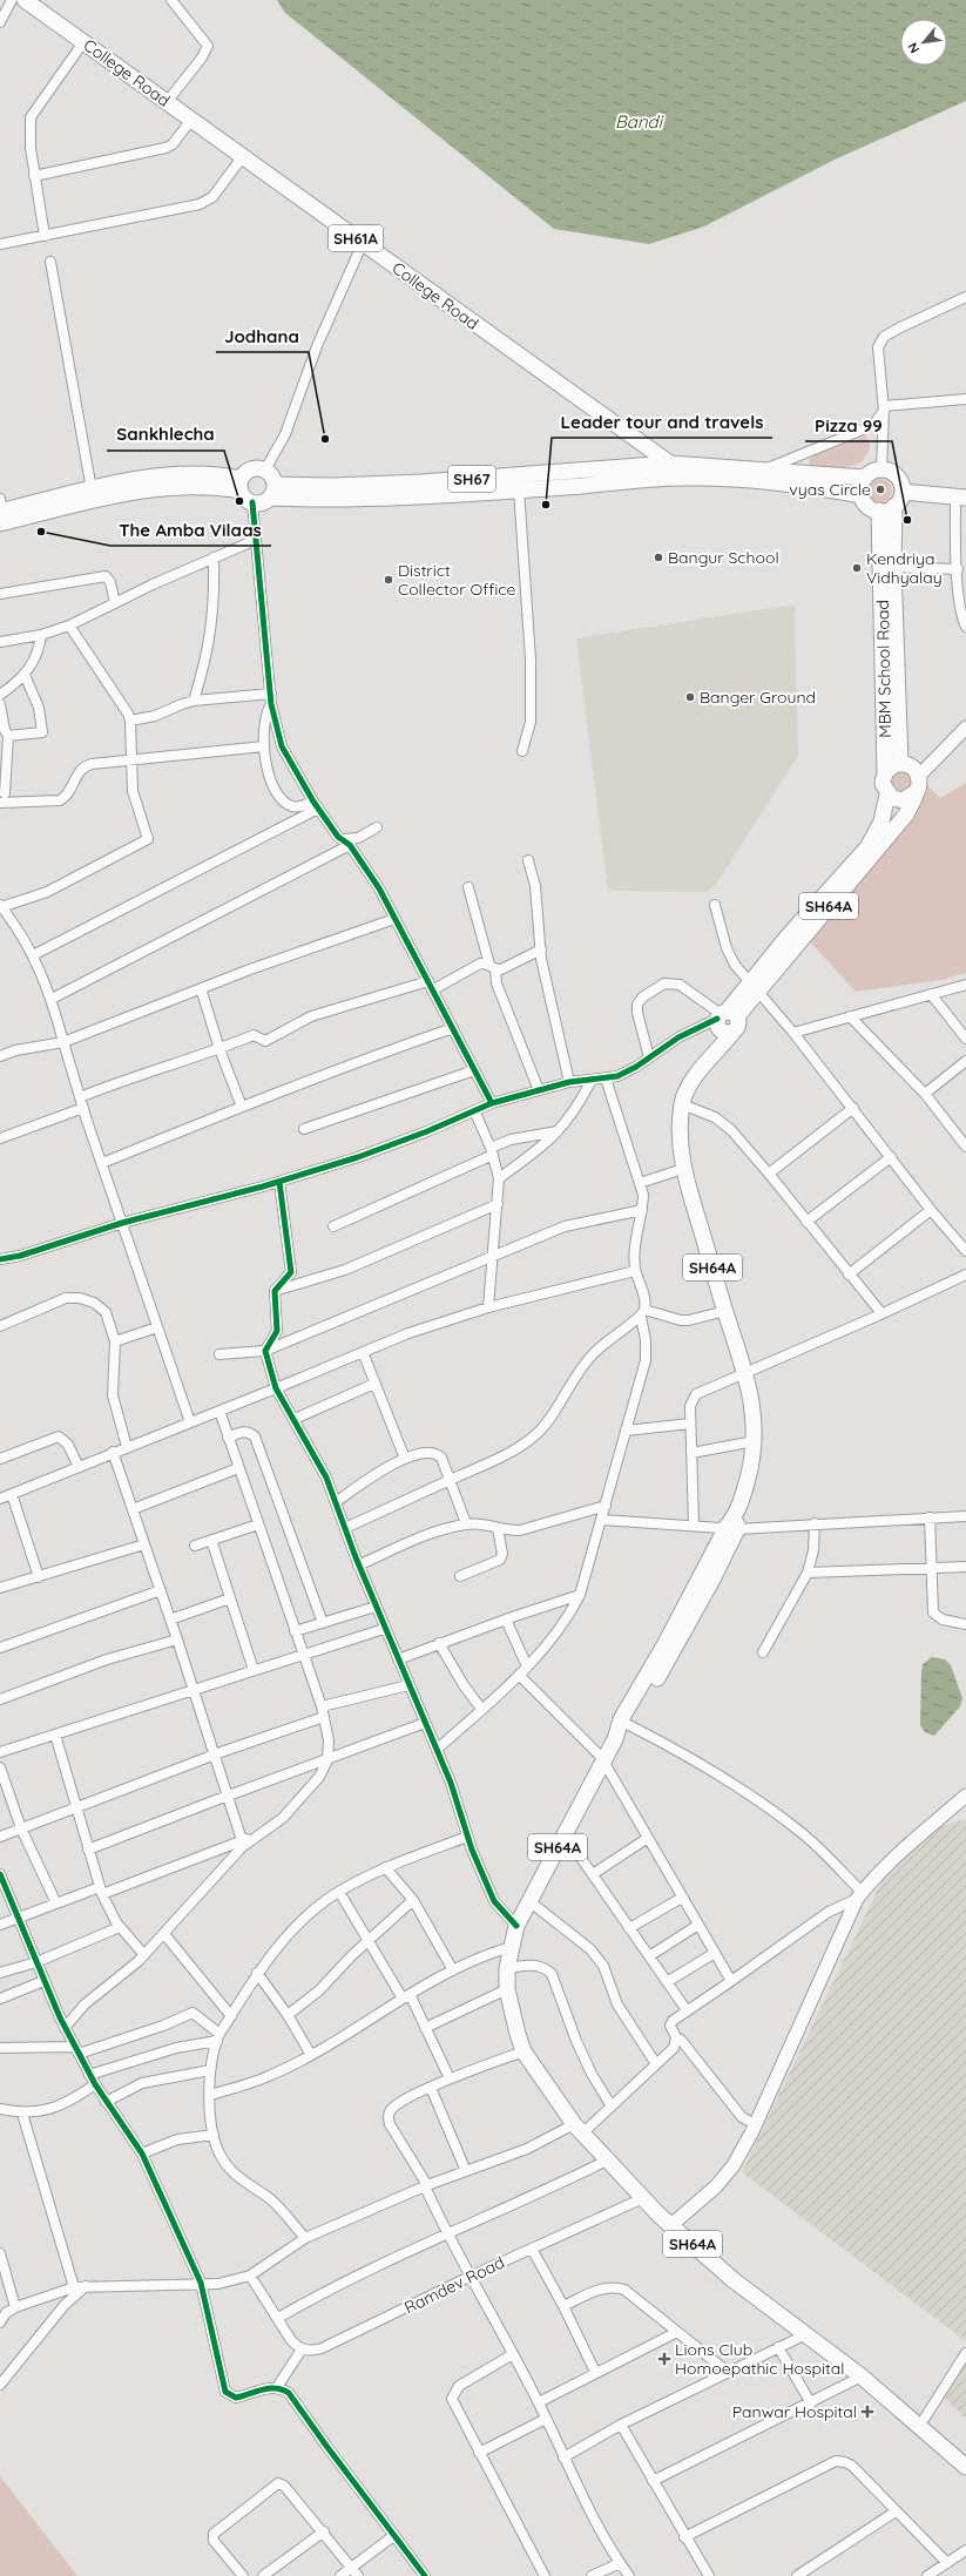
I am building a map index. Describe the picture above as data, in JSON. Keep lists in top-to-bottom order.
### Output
{
  "streets": {
    "main road": [
      "College Road",
      "SH61A",
      "SH67",
      "MBM School Road",
      "SH64A"
    ],
    "street": ["Ramdev Road"]
  },
  "crossings": [
    ["College Road", "SH67"],
    ["SH67", "MBM School Road"],
    ["MBM School Road", "SH64A"],
    ["SH64A", "Ramdev Road"]
  ],
  "water": ["Bandi"],
  "places": {
    "other": [
      "Jodhana",
      "vyas Circle",
      "Sankhlecha",
      "Leader tour and travels",
      "Pizza 99",
      "The Amba Vilaas",
      "Bangur School",
      "Kendriya Vidhyalay",
      "District Collector Office",
      "Banger Ground"
    ],
    "health": ["Lions Club Homoepathic Hospital", "Panwar Hospital"]
  },
  "north": "bottom left"
}
